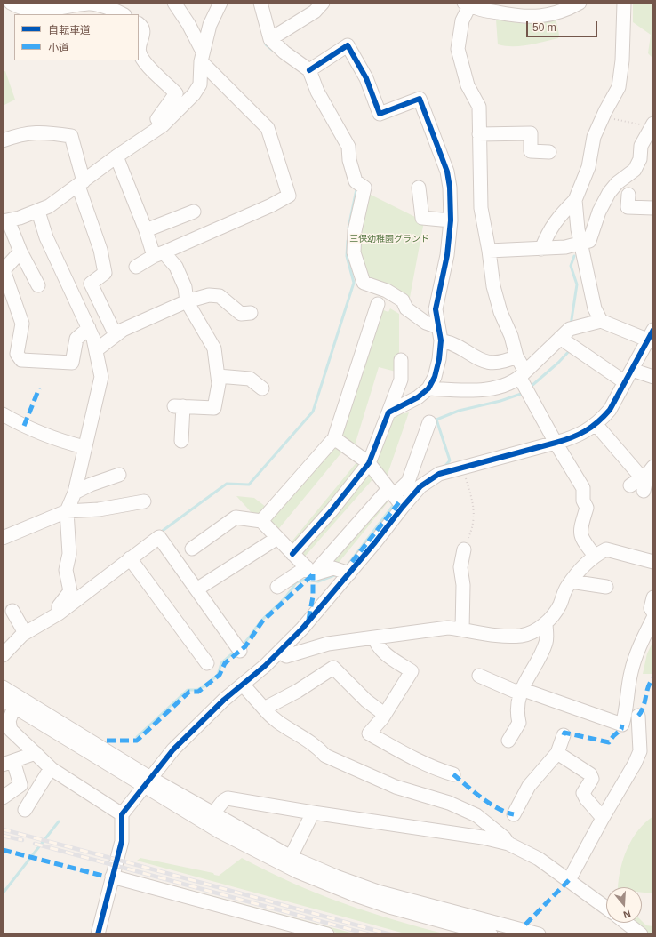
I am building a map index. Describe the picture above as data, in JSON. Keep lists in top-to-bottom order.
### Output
{
  "parks": ["三保幼稚園グランド"],
  "legend": ["自転車道", "小道"],
  "scale_bar": "50 m",
  "north": "bottom"
}
